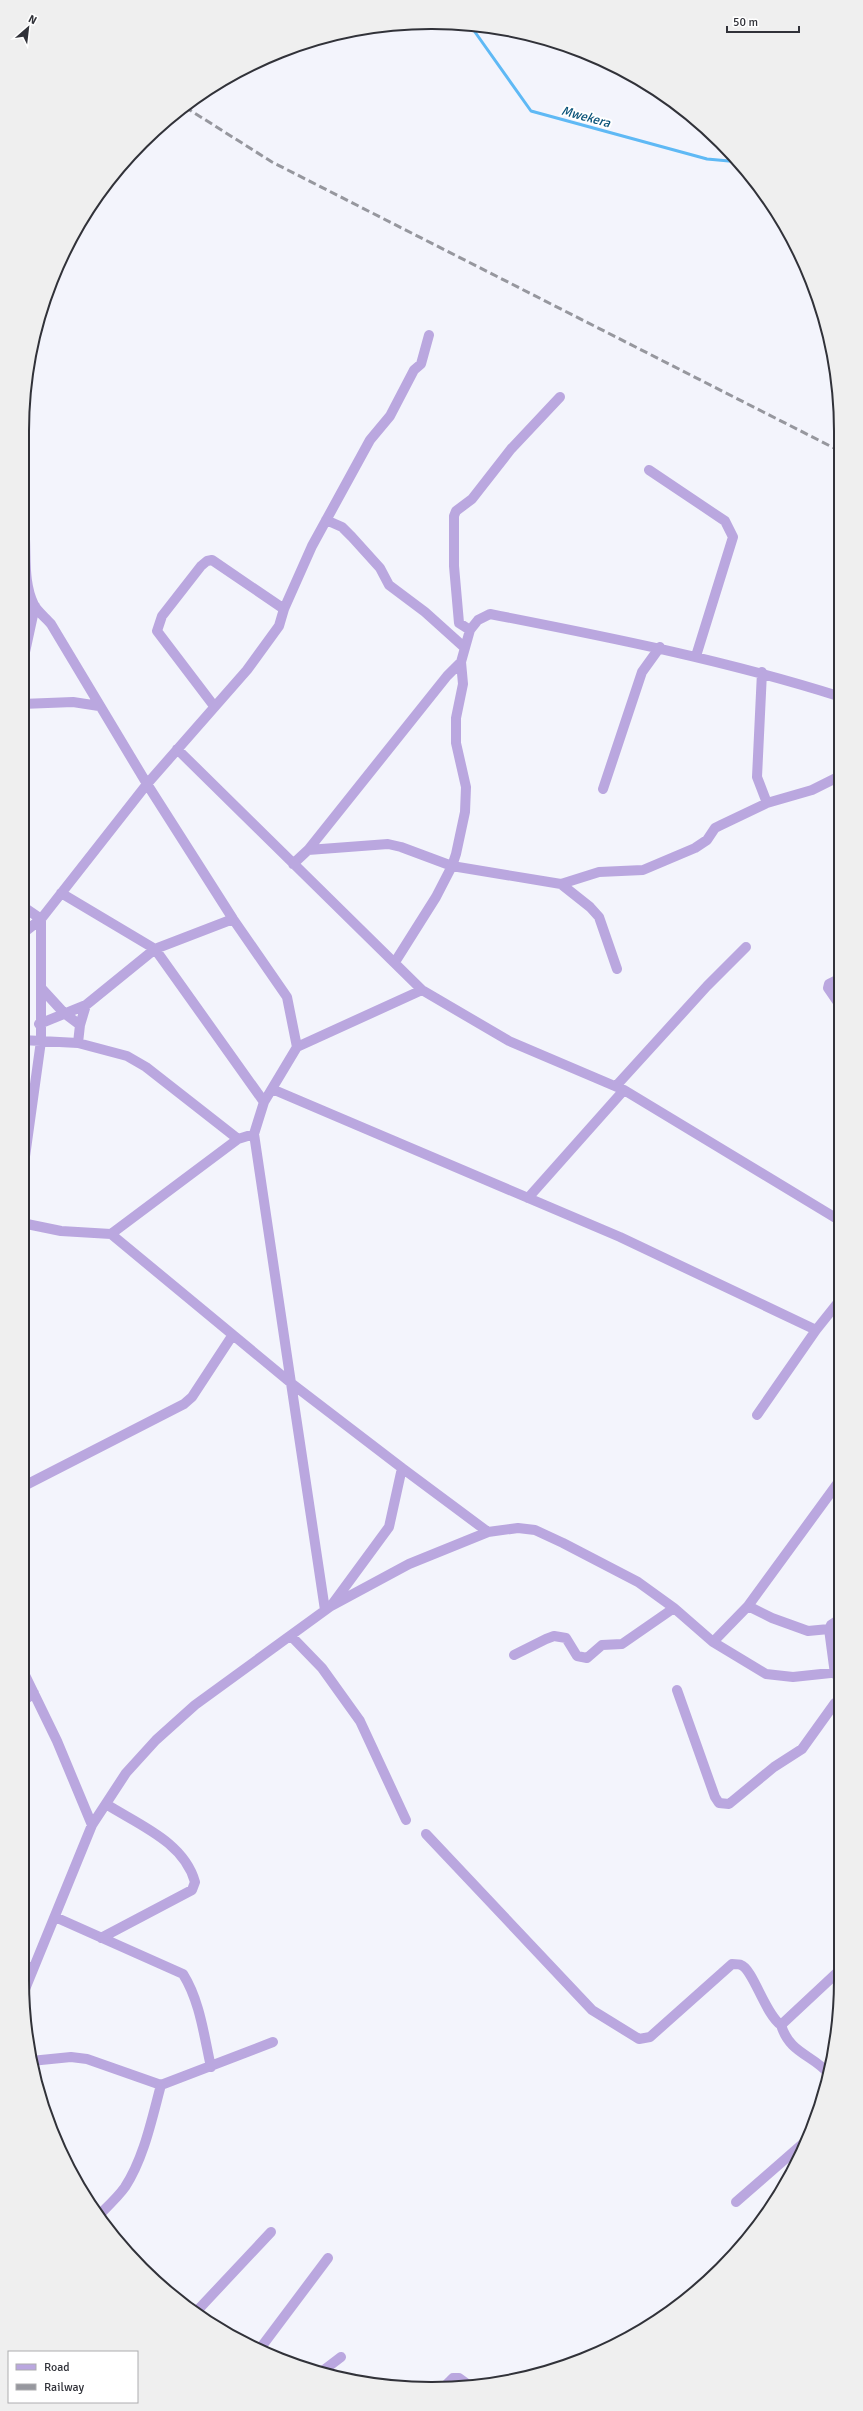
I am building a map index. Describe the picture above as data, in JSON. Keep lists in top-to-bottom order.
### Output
{
  "water": ["Mwekera"],
  "legend": ["Road", "Railway"],
  "scale_bar": "50 m",
  "north": "top right"
}
